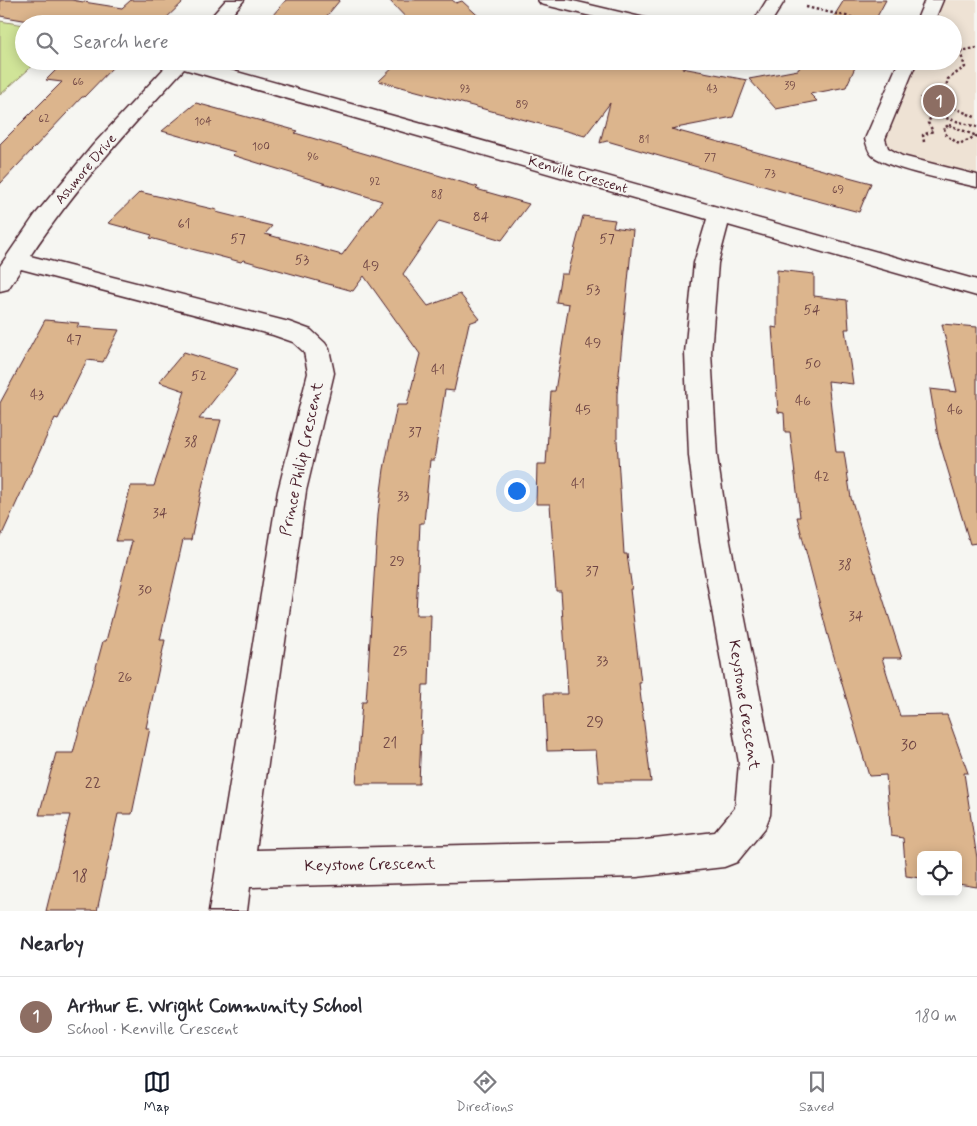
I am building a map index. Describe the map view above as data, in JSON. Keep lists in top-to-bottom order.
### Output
{
  "streets": {
    "street": [
      "Ashmore Drive",
      "Kenville Crescent",
      "Prince Philip Crescent",
      "Keystone Crescent"
    ]
  },
  "crossings": [
    ["Ashmore Drive", "Prince Philip Crescent"],
    ["Kenville Crescent", "Keystone Crescent"],
    ["Prince Philip Crescent", "Keystone Crescent"]
  ],
  "house_numbers": [
    "66",
    "39",
    "93",
    "43",
    "89",
    "62",
    "104",
    "81",
    "100",
    "96",
    "77",
    "73",
    "92",
    "69",
    "88",
    "84",
    "61",
    "57",
    "57",
    "53",
    "49",
    "53",
    "54",
    "47",
    "49",
    "50",
    "41",
    "52",
    "43",
    "46",
    "45",
    "46",
    "37",
    "38",
    "42",
    "41",
    "33",
    "34",
    "29",
    "38",
    "37",
    "30",
    "34",
    "25",
    "33",
    "26",
    "29",
    "21",
    "30",
    "22",
    "18"
  ],
  "page": {
    "search": "Search here",
    "pins": "1",
    "heading": "Nearby",
    "list": [
      {
        "mark": "1",
        "name": "Arthur E. Wright Community School",
        "note": "School · Kenville Crescent",
        "value": "180 m"
      }
    ],
    "nav": ["Map", "Directions", "Saved"]
  }
}
